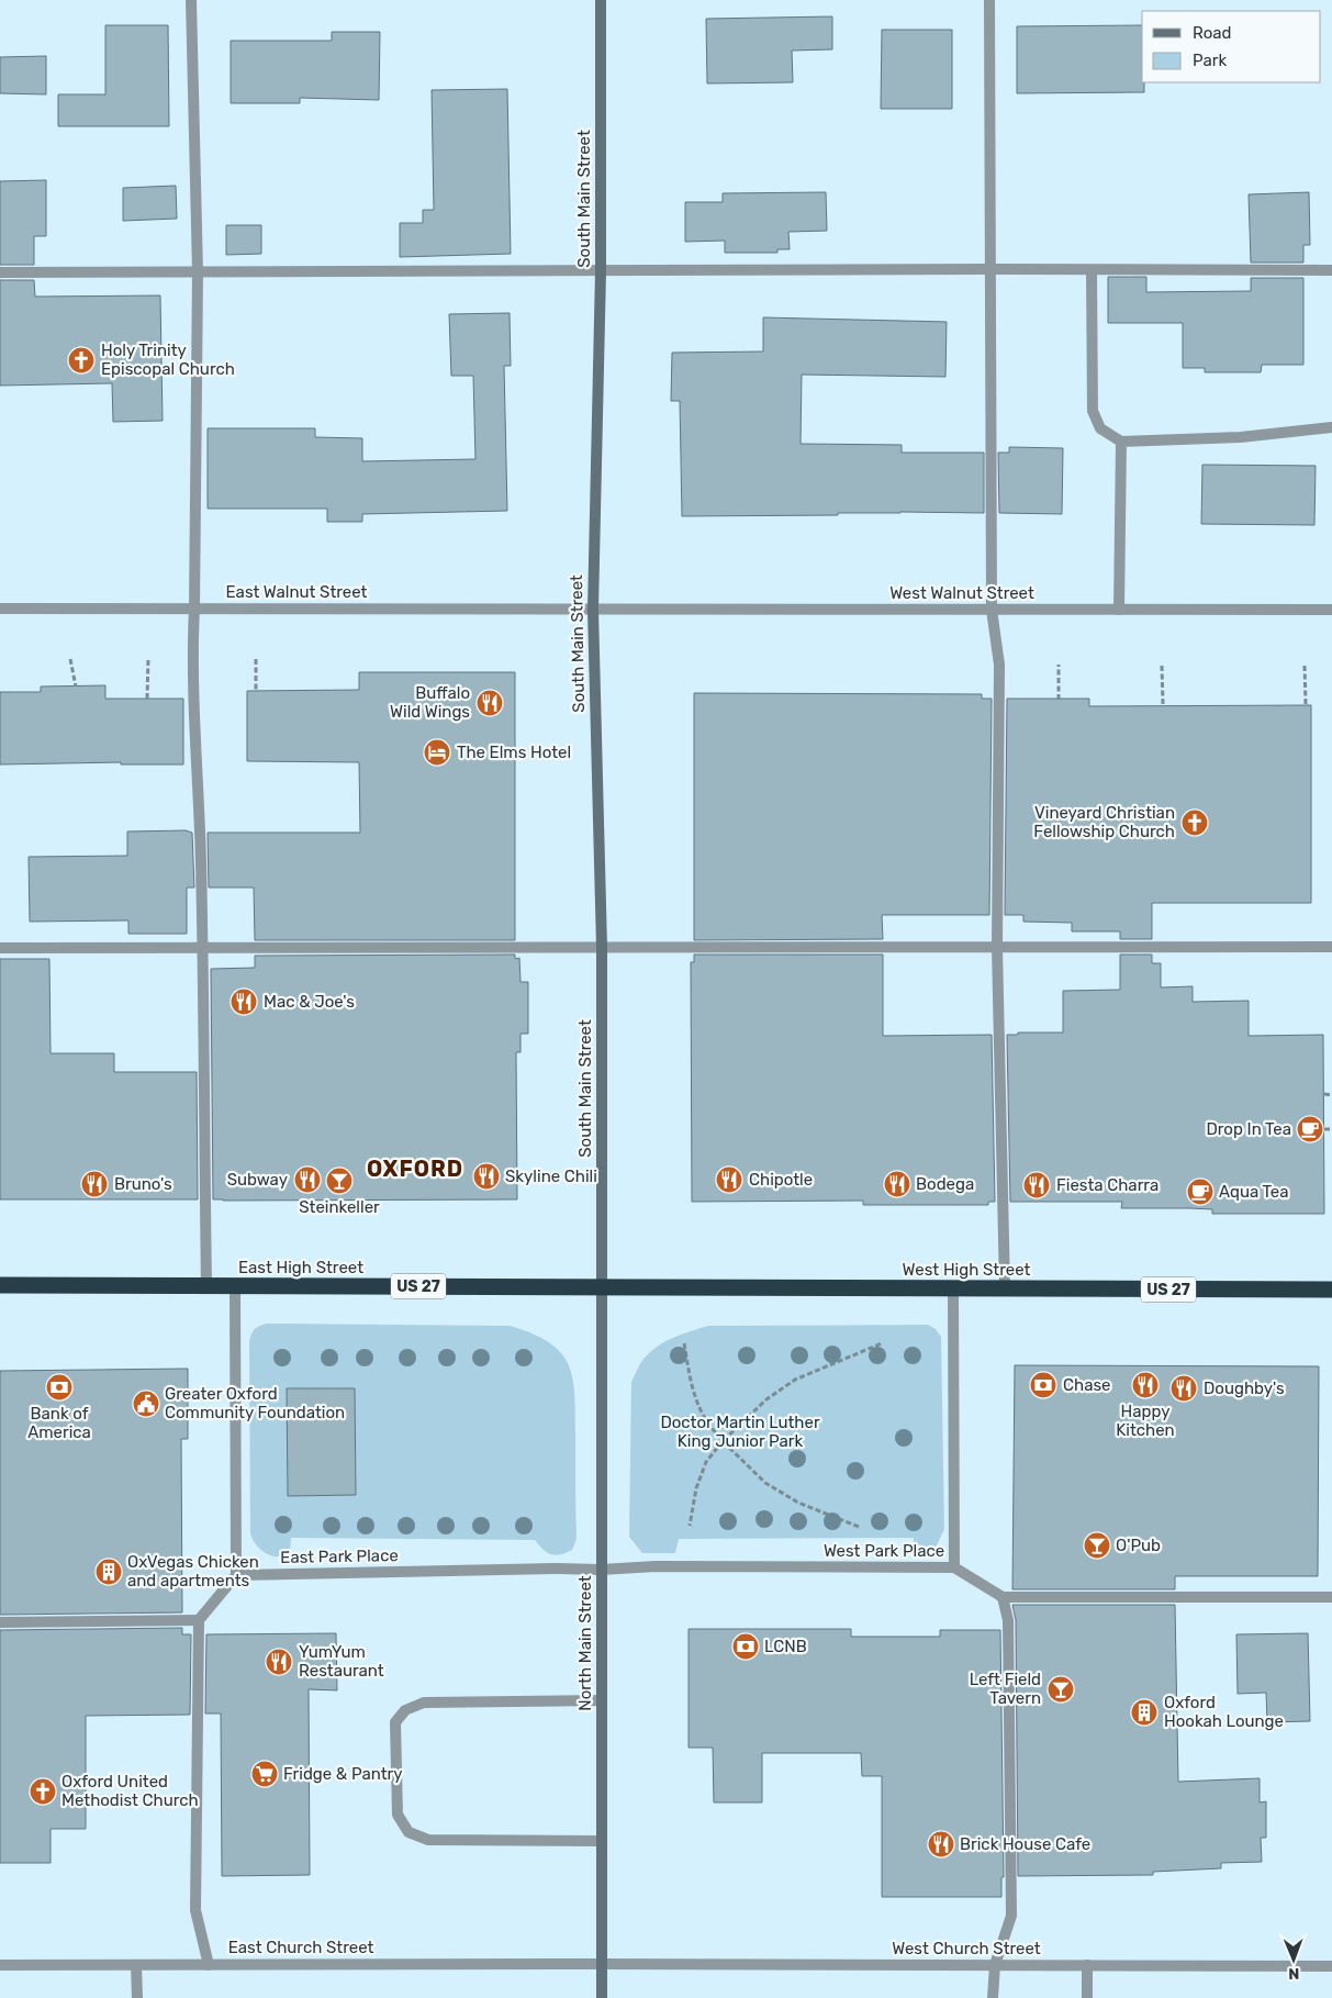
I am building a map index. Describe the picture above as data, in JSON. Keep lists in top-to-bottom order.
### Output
{
  "streets": {
    "highway": ["East High Street", "West High Street", "US 27"],
    "main road": ["South Main Street", "North Main Street"],
    "street": [
      "East Walnut Street",
      "West Walnut Street",
      "West Park Place",
      "East Park Place",
      "East Church Street",
      "West Church Street"
    ]
  },
  "crossings": [
    ["South Main Street", "East Walnut Street"],
    ["South Main Street", "West Walnut Street"],
    ["South Main Street", "East High Street"],
    ["South Main Street", "West High Street"],
    ["South Main Street", "North Main Street"],
    ["East Walnut Street", "West Walnut Street"],
    ["East High Street", "West High Street"],
    ["East High Street", "North Main Street"],
    ["West High Street", "West Park Place"],
    ["West High Street", "North Main Street"],
    ["West Park Place", "East Park Place"],
    ["West Park Place", "North Main Street"],
    ["East Park Place", "North Main Street"],
    ["North Main Street", "East Church Street"],
    ["North Main Street", "West Church Street"],
    ["East Church Street", "West Church Street"]
  ],
  "districts": ["OXFORD"],
  "parks": ["Doctor Martin Luther King Junior Park"],
  "places": {
    "church": ["Holy Trinity Episcopal Church", "Vineyard Christian Fellowship Church", "Oxford United Methodist Church"],
    "restaurant": [
      "Buffalo Wild Wings",
      "Mac & Joe's",
      "Skyline Chili",
      "Subway",
      "Chipotle",
      "Bruno's",
      "Bodega",
      "Fiesta Charra",
      "Happy Kitchen",
      "Doughby's",
      "YumYum Restaurant",
      "Brick House Cafe"
    ],
    "hotel": ["The Elms Hotel"],
    "cafe": ["Drop In Tea", "Aqua Tea"],
    "bar": ["Steinkeller", "O'Pub", "Left Field Tavern"],
    "bank": ["Chase", "Bank of America", "LCNB"],
    "public building": ["Greater Oxford Community Foundation"],
    "building": ["OxVegas Chicken and apartments", "Oxford Hookah Lounge"],
    "supermarket": ["Fridge & Pantry"]
  },
  "legend": ["Road", "Park"],
  "north": "bottom"
}
